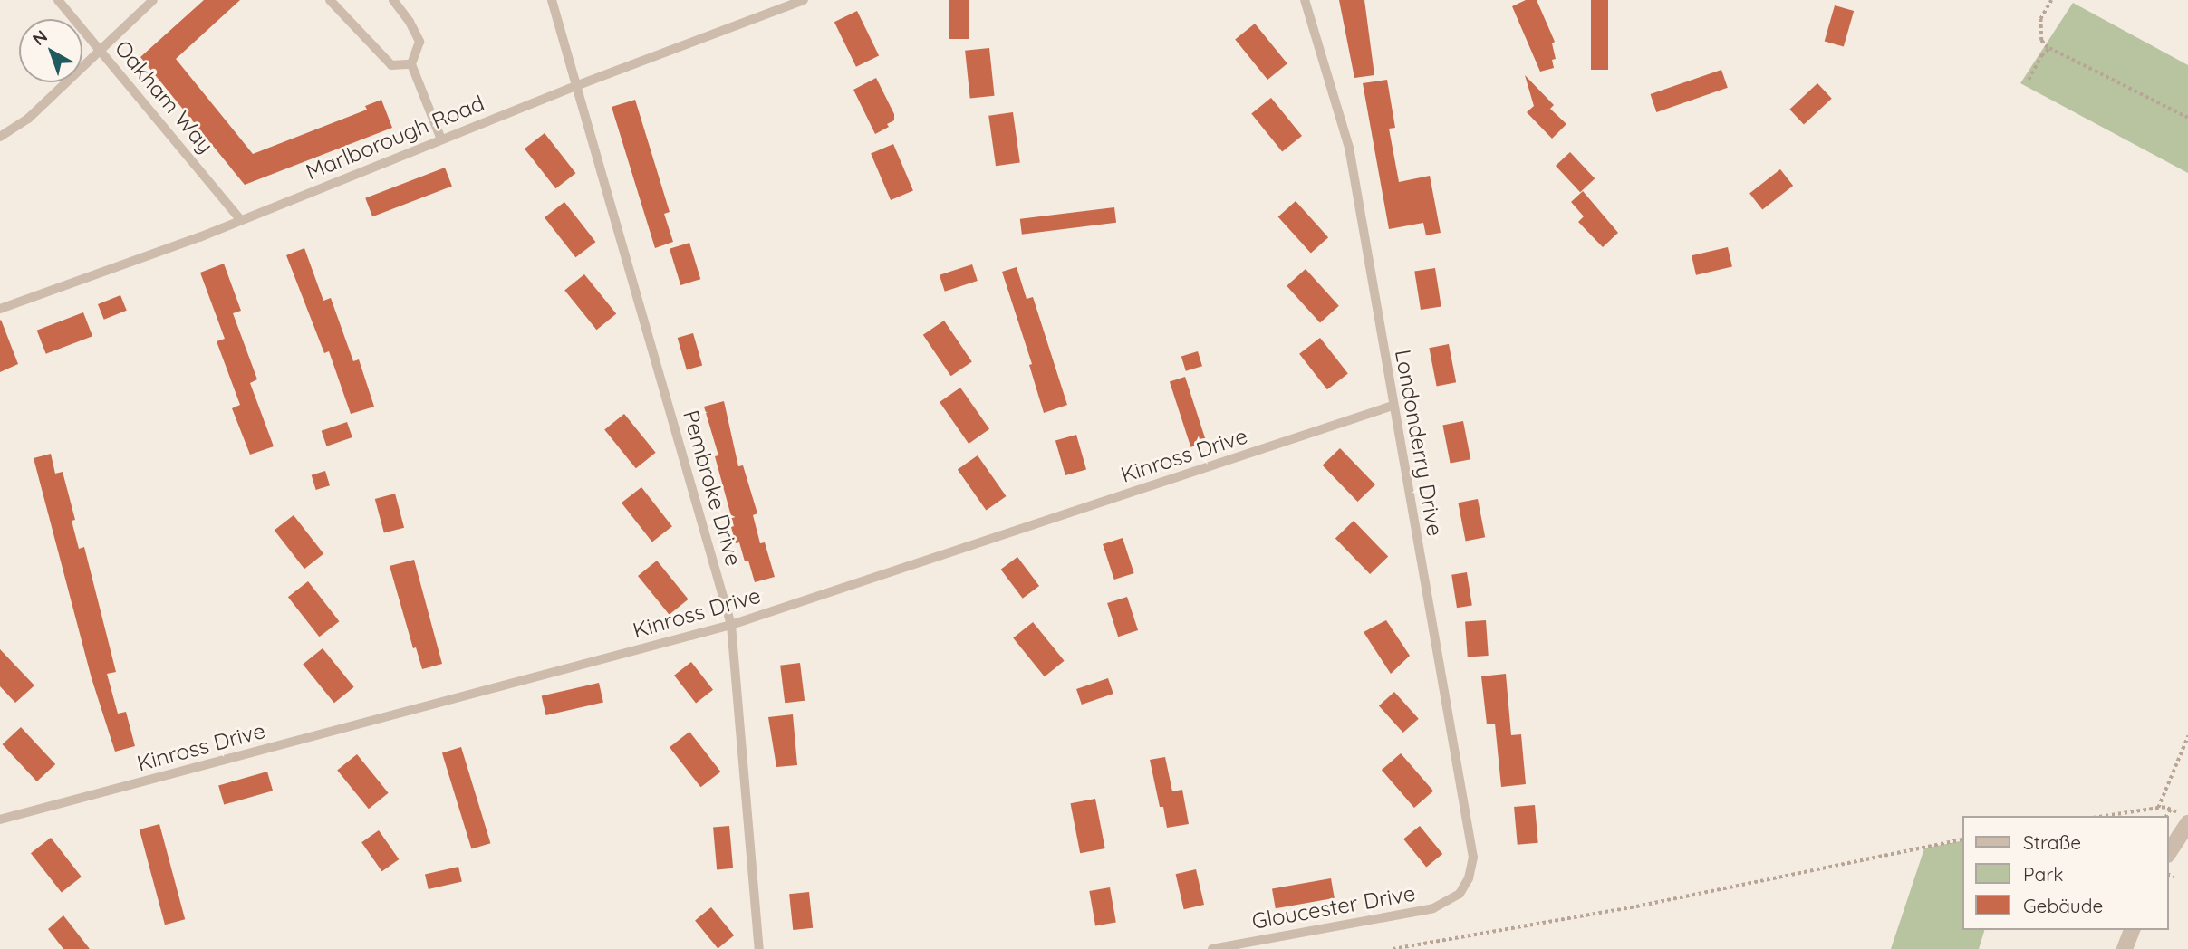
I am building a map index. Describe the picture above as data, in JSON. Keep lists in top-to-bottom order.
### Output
{
  "streets": {
    "lane": [
      "Oakham Way",
      "Marlborough Road",
      "Londonderry Drive",
      "Kinross Drive",
      "Pembroke Drive",
      "Gloucester Drive"
    ]
  },
  "crossings": [
    ["Oakham Way", "Marlborough Road"],
    ["Marlborough Road", "Pembroke Drive"],
    ["Londonderry Drive", "Kinross Drive"],
    ["Londonderry Drive", "Gloucester Drive"],
    ["Kinross Drive", "Pembroke Drive"]
  ],
  "legend": ["Straße", "Park", "Gebäude"],
  "north": "top left"
}
